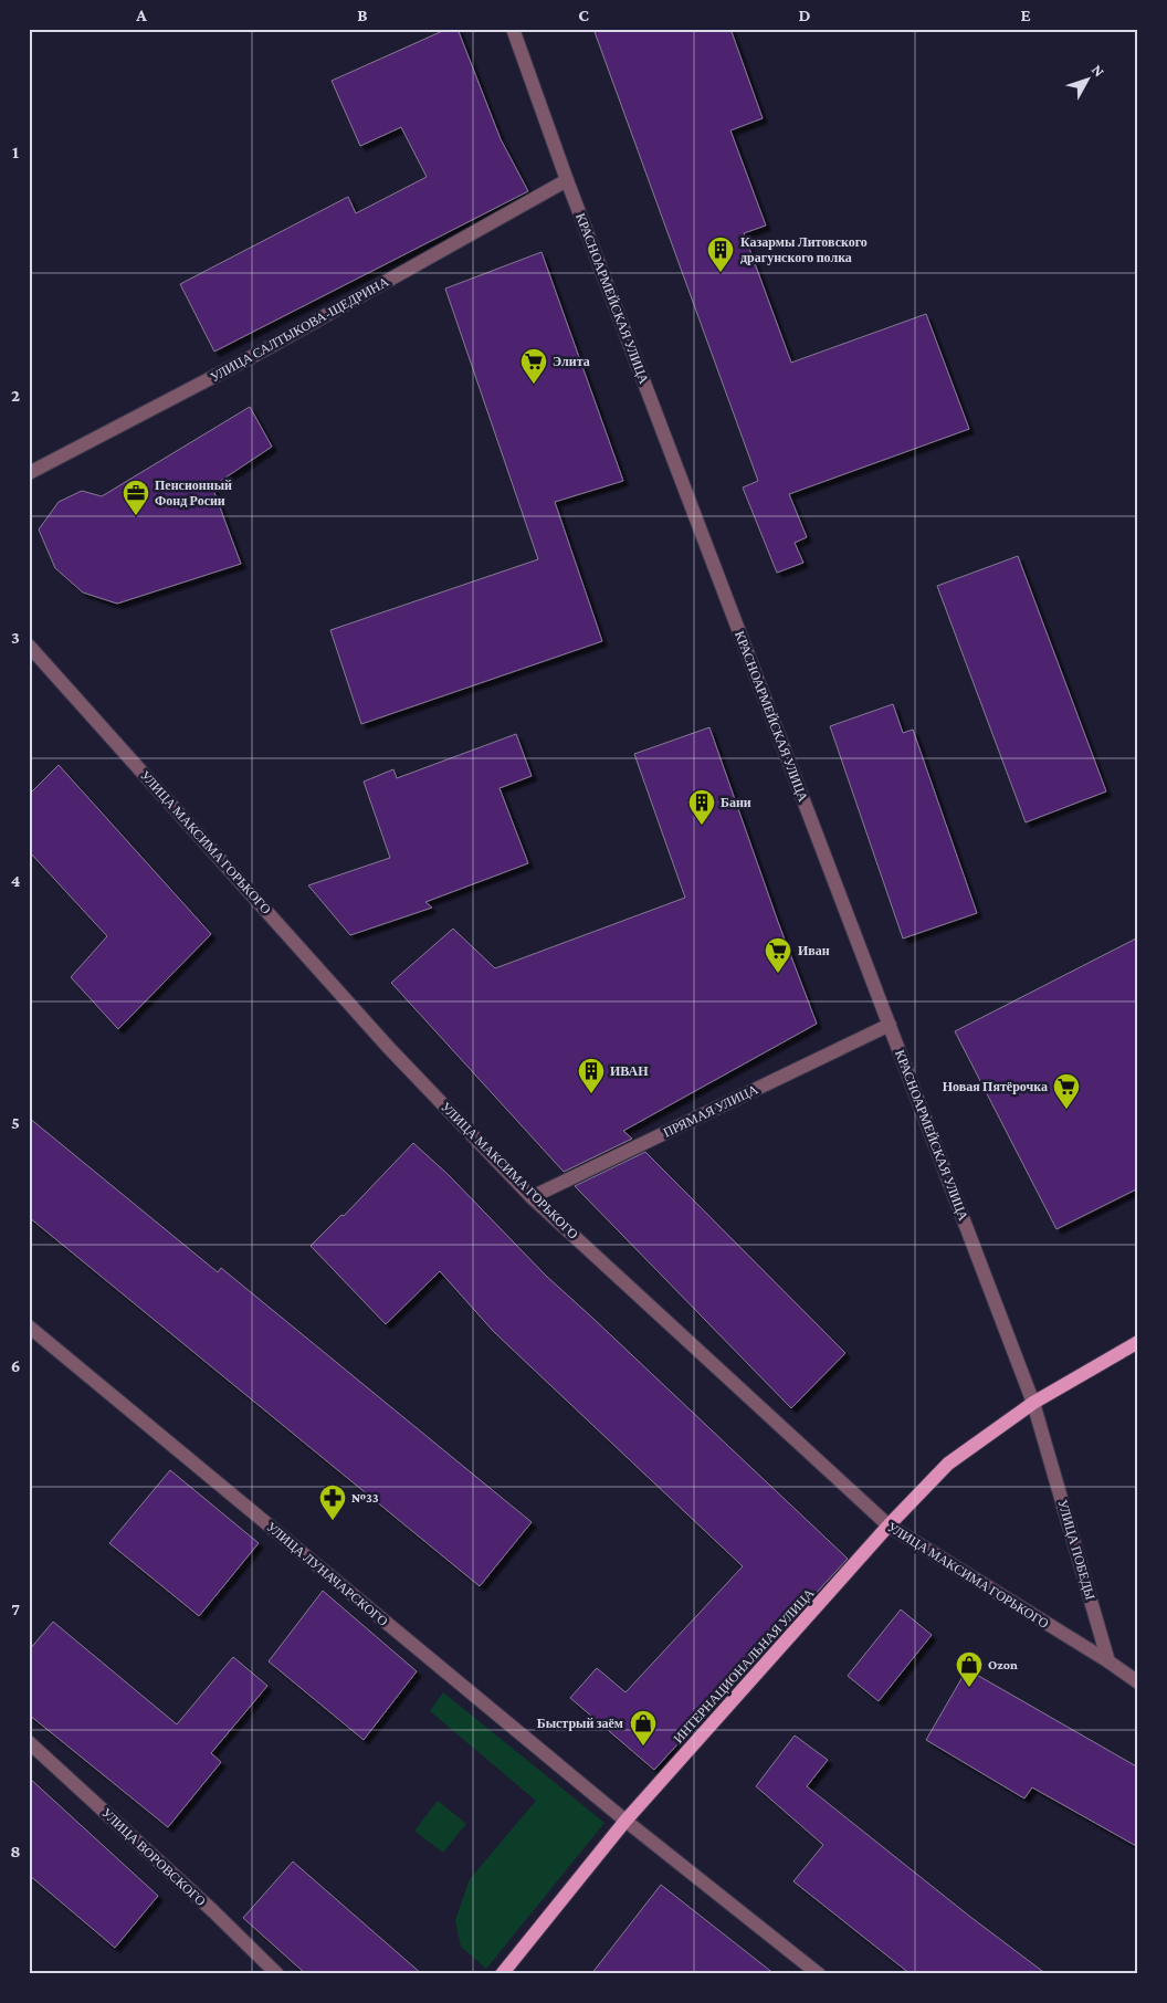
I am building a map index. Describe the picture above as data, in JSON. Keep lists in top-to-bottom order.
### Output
{
  "streets": {
    "main road": ["ИНТЕРНАЦИОНАЛЬНАЯ УЛИЦА"],
    "street": [
      "КРАСНОАРМЕЙСКАЯ УЛИЦА",
      "УЛИЦА САЛТЫКОВА-ЩЕДРИНА",
      "УЛИЦА МАКСИМА ГОРЬКОГО",
      "ПРЯМАЯ УЛИЦА",
      "УЛИЦА ПОБЕДЫ",
      "УЛИЦА ЛУНАЧАРСКОГО",
      "УЛИЦА ВОРОВСКОГО"
    ]
  },
  "crossings": [
    ["КРАСНОАРМЕЙСКАЯ УЛИЦА", "УЛИЦА САЛТЫКОВА-ЩЕДРИНА"],
    ["КРАСНОАРМЕЙСКАЯ УЛИЦА", "ПРЯМАЯ УЛИЦА"],
    ["КРАСНОАРМЕЙСКАЯ УЛИЦА", "УЛИЦА ПОБЕДЫ"],
    ["КРАСНОАРМЕЙСКАЯ УЛИЦА", "ИНТЕРНАЦИОНАЛЬНАЯ УЛИЦА"],
    ["УЛИЦА МАКСИМА ГОРЬКОГО", "ПРЯМАЯ УЛИЦА"],
    ["УЛИЦА МАКСИМА ГОРЬКОГО", "УЛИЦА ПОБЕДЫ"],
    ["УЛИЦА МАКСИМА ГОРЬКОГО", "ИНТЕРНАЦИОНАЛЬНАЯ УЛИЦА"],
    ["УЛИЦА ПОБЕДЫ", "ИНТЕРНАЦИОНАЛЬНАЯ УЛИЦА"],
    ["УЛИЦА ЛУНАЧАРСКОГО", "ИНТЕРНАЦИОНАЛЬНАЯ УЛИЦА"]
  ],
  "places": {
    "building": ["Казармы Литовского драгунского полка", "Бани", "ИВАН"],
    "supermarket": ["Элита", "Иван", "Новая Пятёрочка"],
    "office": ["Пенсионный Фонд Росии"],
    "pharmacy": ["№33"],
    "shop": ["Ozon", "Быстрый заём"]
  },
  "north": "top right",
  "grid": {
    "columns": [
      "A",
      "B",
      "C",
      "D",
      "E"
    ],
    "rows": [
      "1",
      "2",
      "3",
      "4",
      "5",
      "6",
      "7",
      "8"
    ]
  }
}
